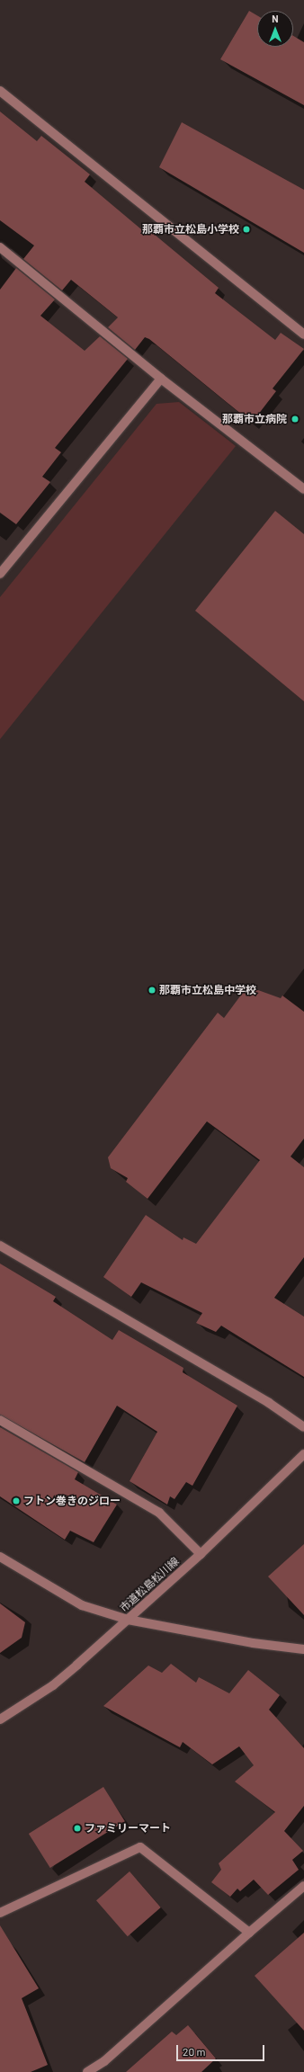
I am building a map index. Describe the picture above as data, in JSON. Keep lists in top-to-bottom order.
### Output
{
  "streets": {
    "street": ["市道松島松川線"]
  },
  "places": [
    "那覇市立松島小学校",
    "那覇市立病院",
    "那覇市立松島中学校",
    "フトン巻きのジロー",
    "ファミリーマート"
  ],
  "scale_bar": "20 m",
  "north": "top"
}
